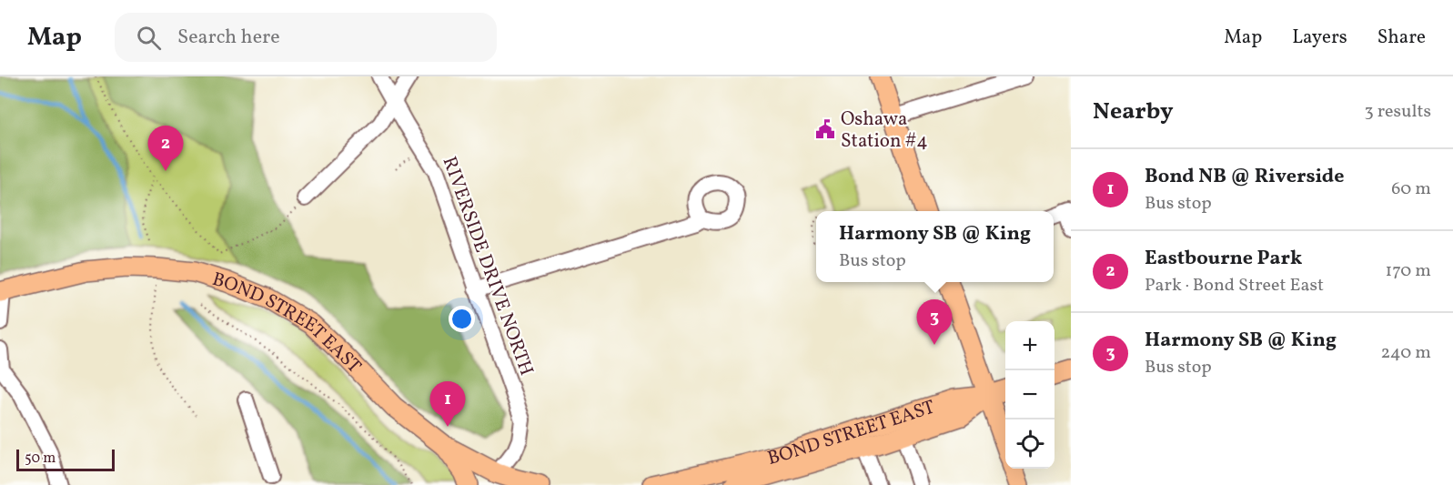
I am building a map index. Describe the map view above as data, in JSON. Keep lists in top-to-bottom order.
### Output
{
  "streets": {
    "main road": ["BOND STREET EAST"],
    "street": ["RIVERSIDE DRIVE NORTH"]
  },
  "crossings": [
    ["RIVERSIDE DRIVE NORTH", "BOND STREET EAST"]
  ],
  "places": {
    "public building": ["Oshawa Station #4"]
  },
  "scale_bar": "50 m",
  "page": {
    "header": "Map",
    "search": "Search here",
    "nav": ["Map", "Layers", "Share"],
    "heading": ["Nearby", "3 results"],
    "pins": ["2", "3", "1"],
    "list": [
      {
        "mark": "1",
        "name": "Bond NB @ Riverside",
        "note": "Bus stop",
        "value": "60 m"
      },
      {
        "mark": "2",
        "name": "Eastbourne Park",
        "note": "Park · Bond Street East",
        "value": "170 m"
      },
      {
        "mark": "3",
        "name": "Harmony SB @ King",
        "note": "Bus stop",
        "value": "240 m"
      }
    ],
    "popup": ["Harmony SB @ King", "Bus stop"],
    "map_buttons": ["+", "−"],
    "scale": "50 m"
  }
}
